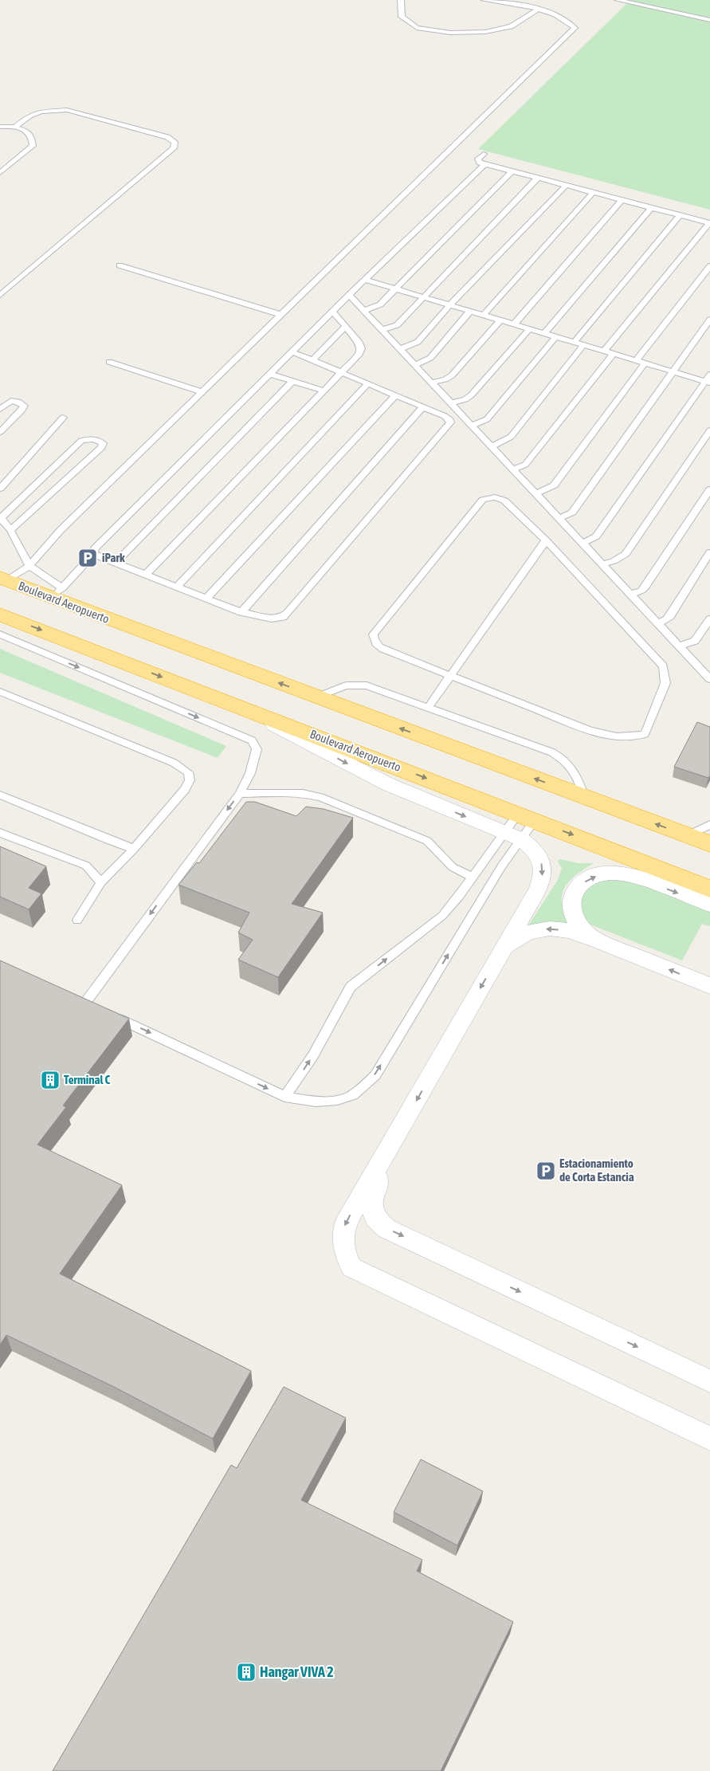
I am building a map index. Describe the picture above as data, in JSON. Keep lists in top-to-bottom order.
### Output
{
  "streets": {
    "highway": ["Boulevard Aeropuerto"]
  },
  "places": {
    "parking": ["iPark", "Estacionamiento de Corta Estancia"],
    "building": ["Terminal C", "Hangar VIVA 2"]
  }
}
